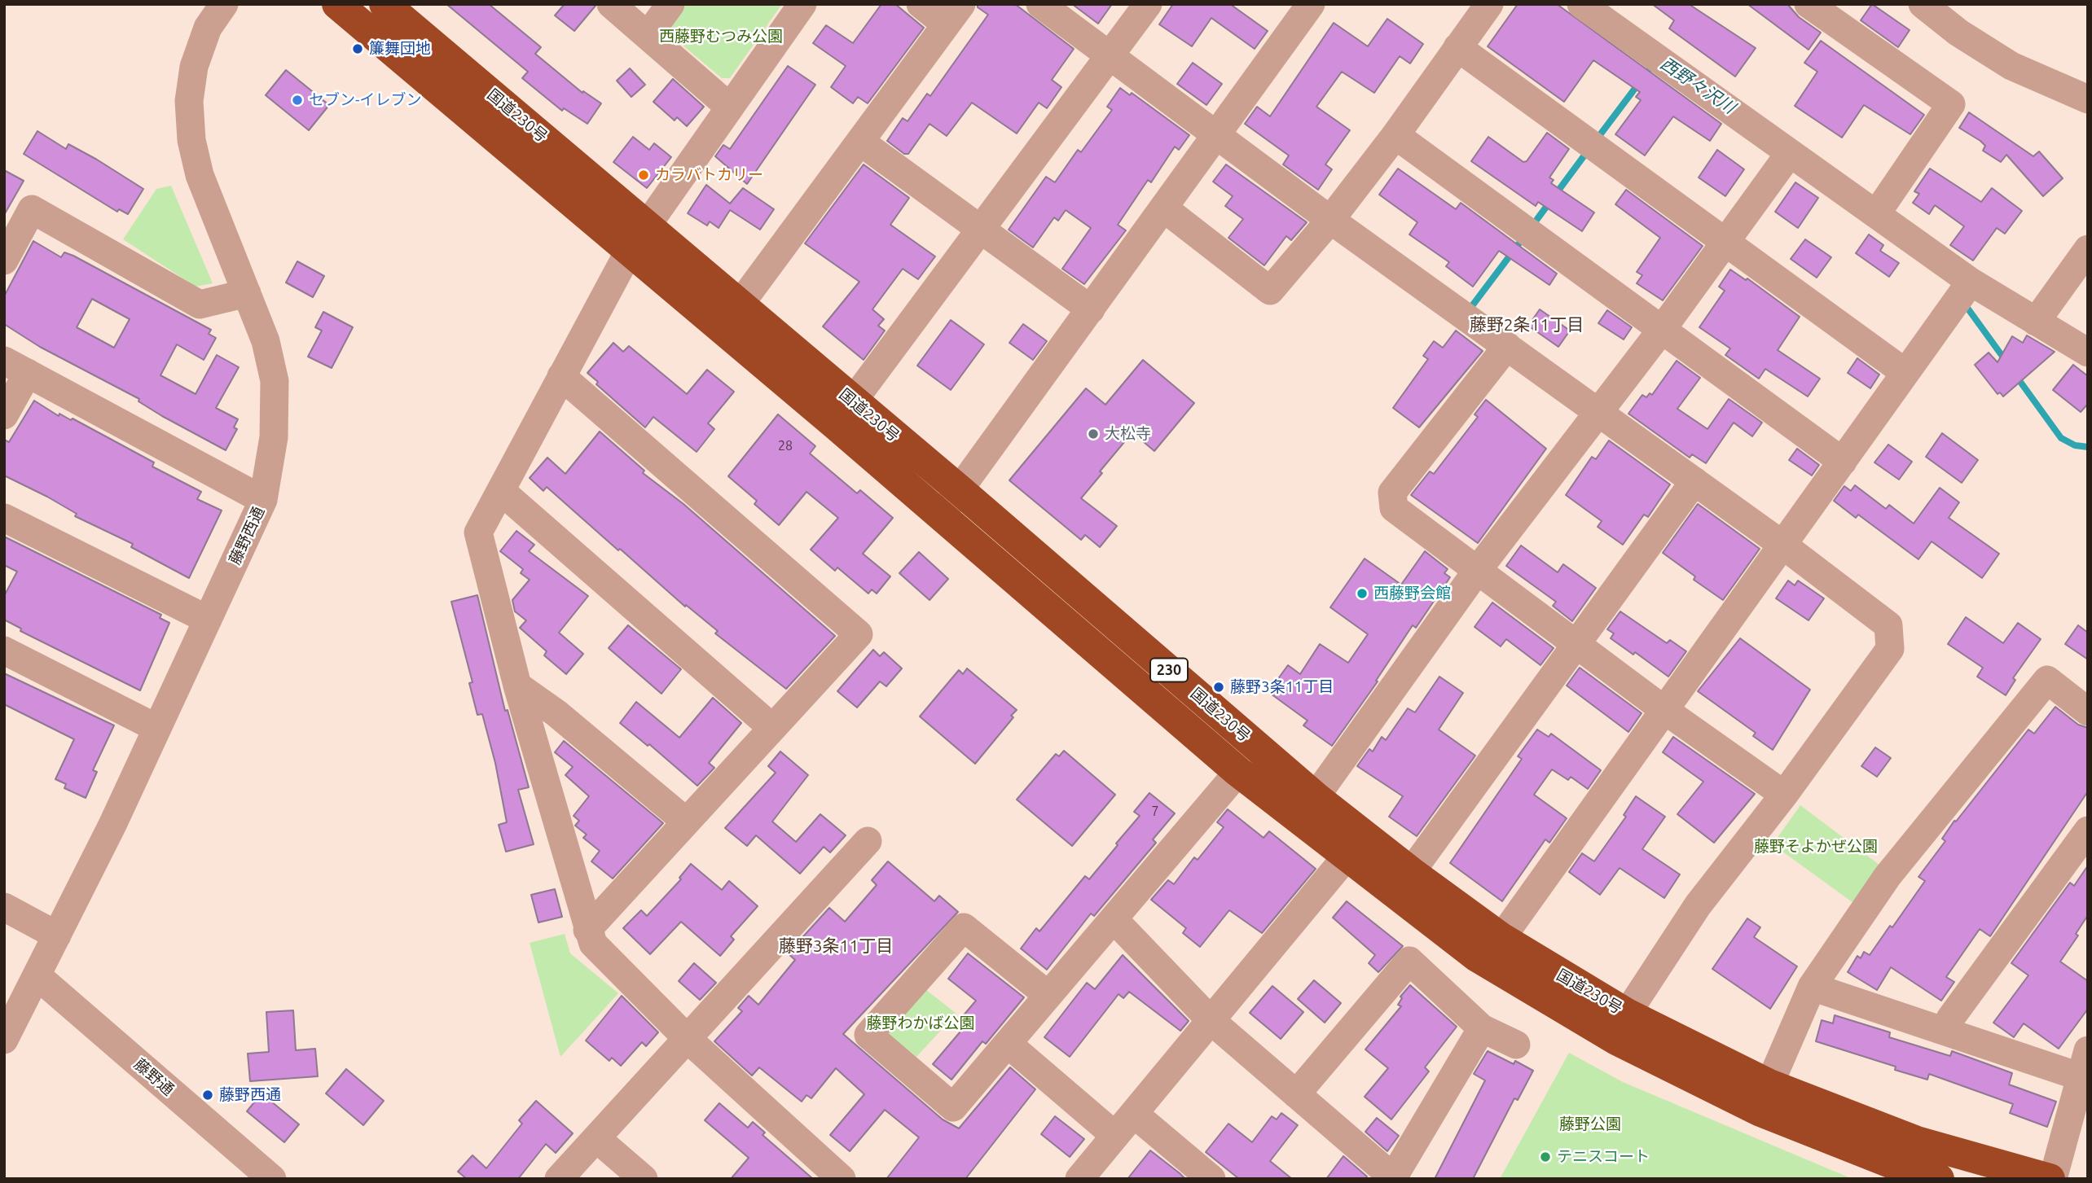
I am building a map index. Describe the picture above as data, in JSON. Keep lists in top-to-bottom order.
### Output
{
  "streets": {
    "highway": ["国道230号", "230"],
    "street": ["藤野西通", "藤野通"]
  },
  "crossings": [
    ["藤野西通", "藤野通"]
  ],
  "districts": ["藤野2条11丁目", "藤野3条11丁目"],
  "water": ["西野々沢川"],
  "parks": [
    "西藤野むつみ公園",
    "藤野そよかぜ公園",
    "藤野わかば公園",
    "藤野公園"
  ],
  "places": [
    "簾舞団地",
    "セブン-イレブン",
    "カラバトカリー",
    "大松寺",
    "西藤野会館",
    "藤野3条11丁目",
    "藤野西通",
    "テニスコート"
  ],
  "house_numbers": ["28", "7"]
}
